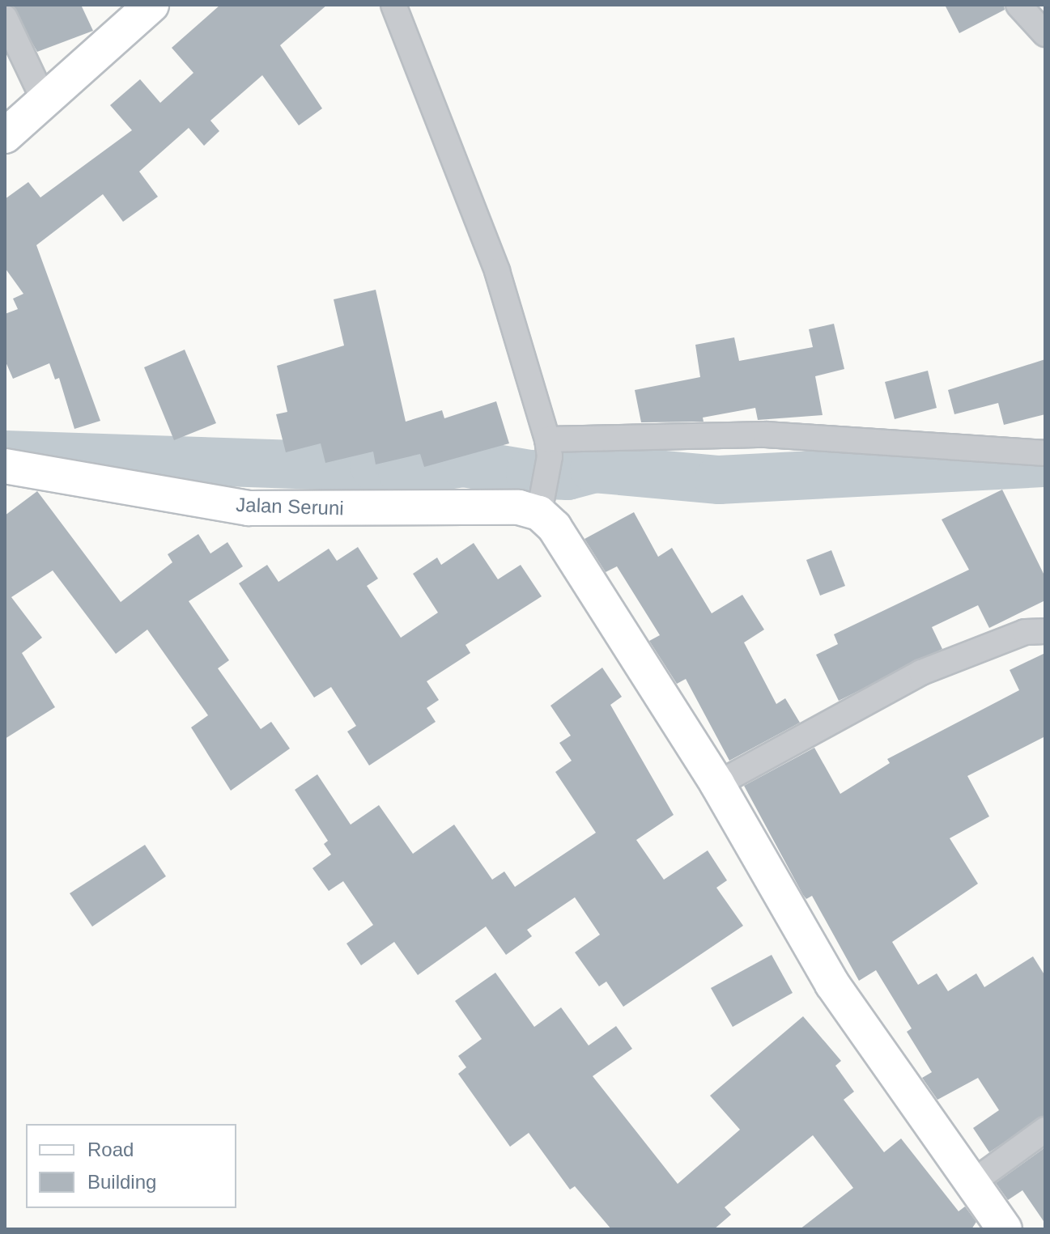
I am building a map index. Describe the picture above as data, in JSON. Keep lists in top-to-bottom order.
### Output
{
  "streets": {
    "street": ["Jalan Seruni"]
  },
  "legend": ["Road", "Building"]
}
